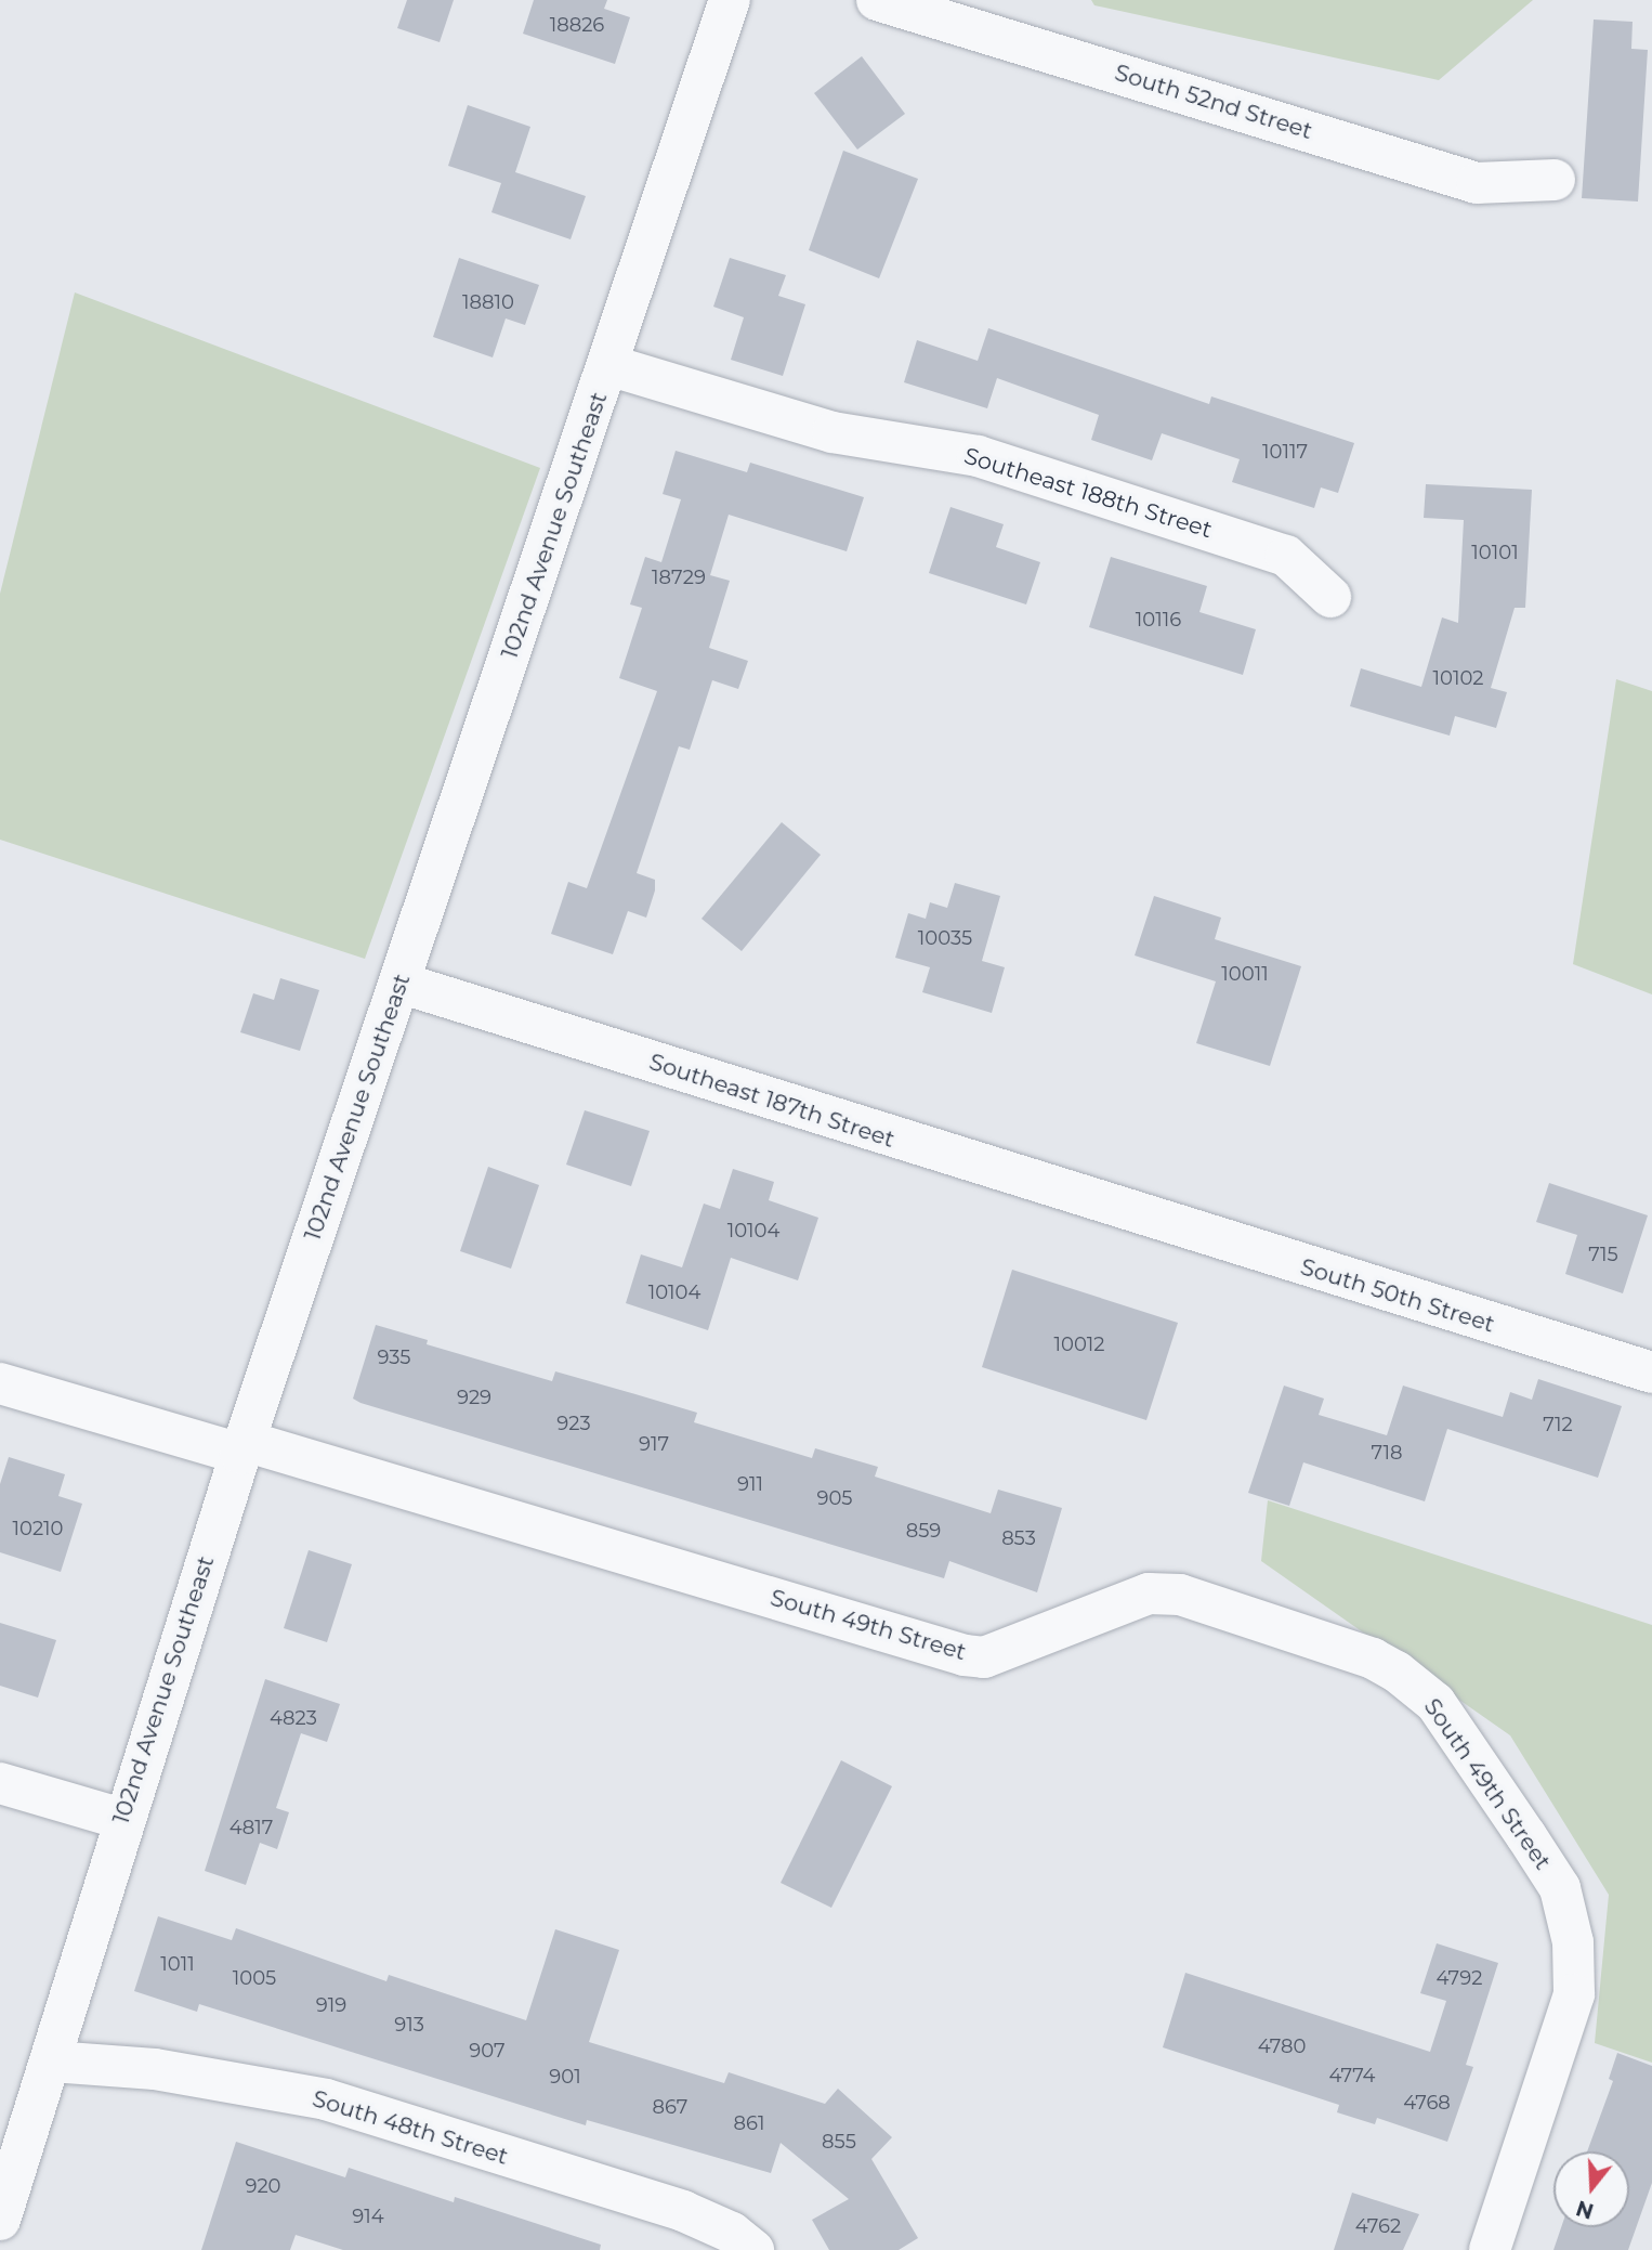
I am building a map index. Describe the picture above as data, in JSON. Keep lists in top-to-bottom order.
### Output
{
  "streets": {
    "street": [
      "South 52nd Street",
      "Southeast 188th Street",
      "102nd Avenue Southeast",
      "Southeast 187th Street",
      "South 50th Street",
      "South 49th Street",
      "South 48th Street"
    ]
  },
  "crossings": [
    ["Southeast 188th Street", "102nd Avenue Southeast"],
    ["102nd Avenue Southeast", "Southeast 187th Street"],
    ["102nd Avenue Southeast", "South 49th Street"],
    ["102nd Avenue Southeast", "South 48th Street"],
    ["Southeast 187th Street", "South 50th Street"]
  ],
  "house_numbers": [
    "18826",
    "18810",
    "10117",
    "10101",
    "18729",
    "10116",
    "10102",
    "10035",
    "10011",
    "10104",
    "715",
    "10104",
    "10012",
    "935",
    "929",
    "923",
    "712",
    "917",
    "718",
    "911",
    "905",
    "10210",
    "859",
    "853",
    "4823",
    "4817",
    "1011",
    "1005",
    "4792",
    "919",
    "913",
    "4780",
    "907",
    "4774",
    "901",
    "4768",
    "867",
    "861",
    "855",
    "920",
    "914",
    "4762"
  ],
  "north": "bottom"
}
